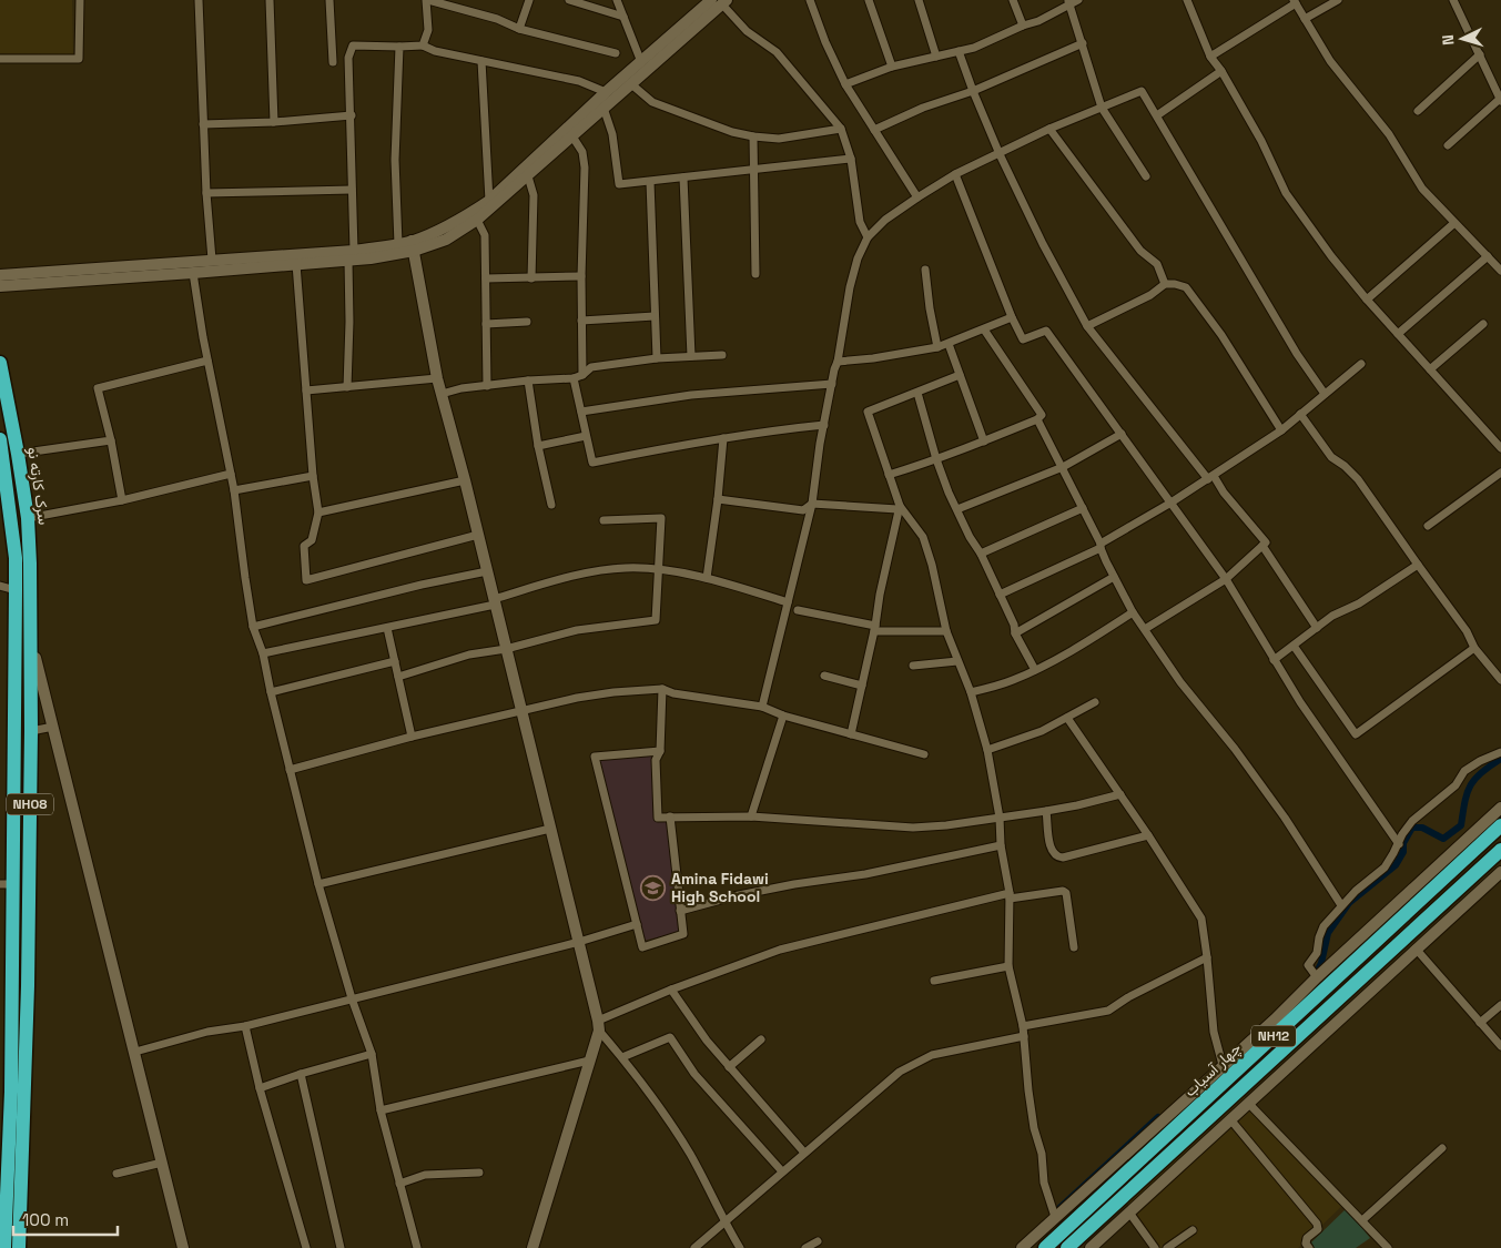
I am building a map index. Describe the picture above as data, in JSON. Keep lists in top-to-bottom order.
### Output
{
  "streets": {
    "highway": [
      "سرک کارته نو",
      "NH08",
      "NH12",
      "چهار آسیاب"
    ]
  },
  "places": {
    "school or university": ["Amina Fidawi High School"]
  },
  "scale_bar": "100 m",
  "north": "left"
}
